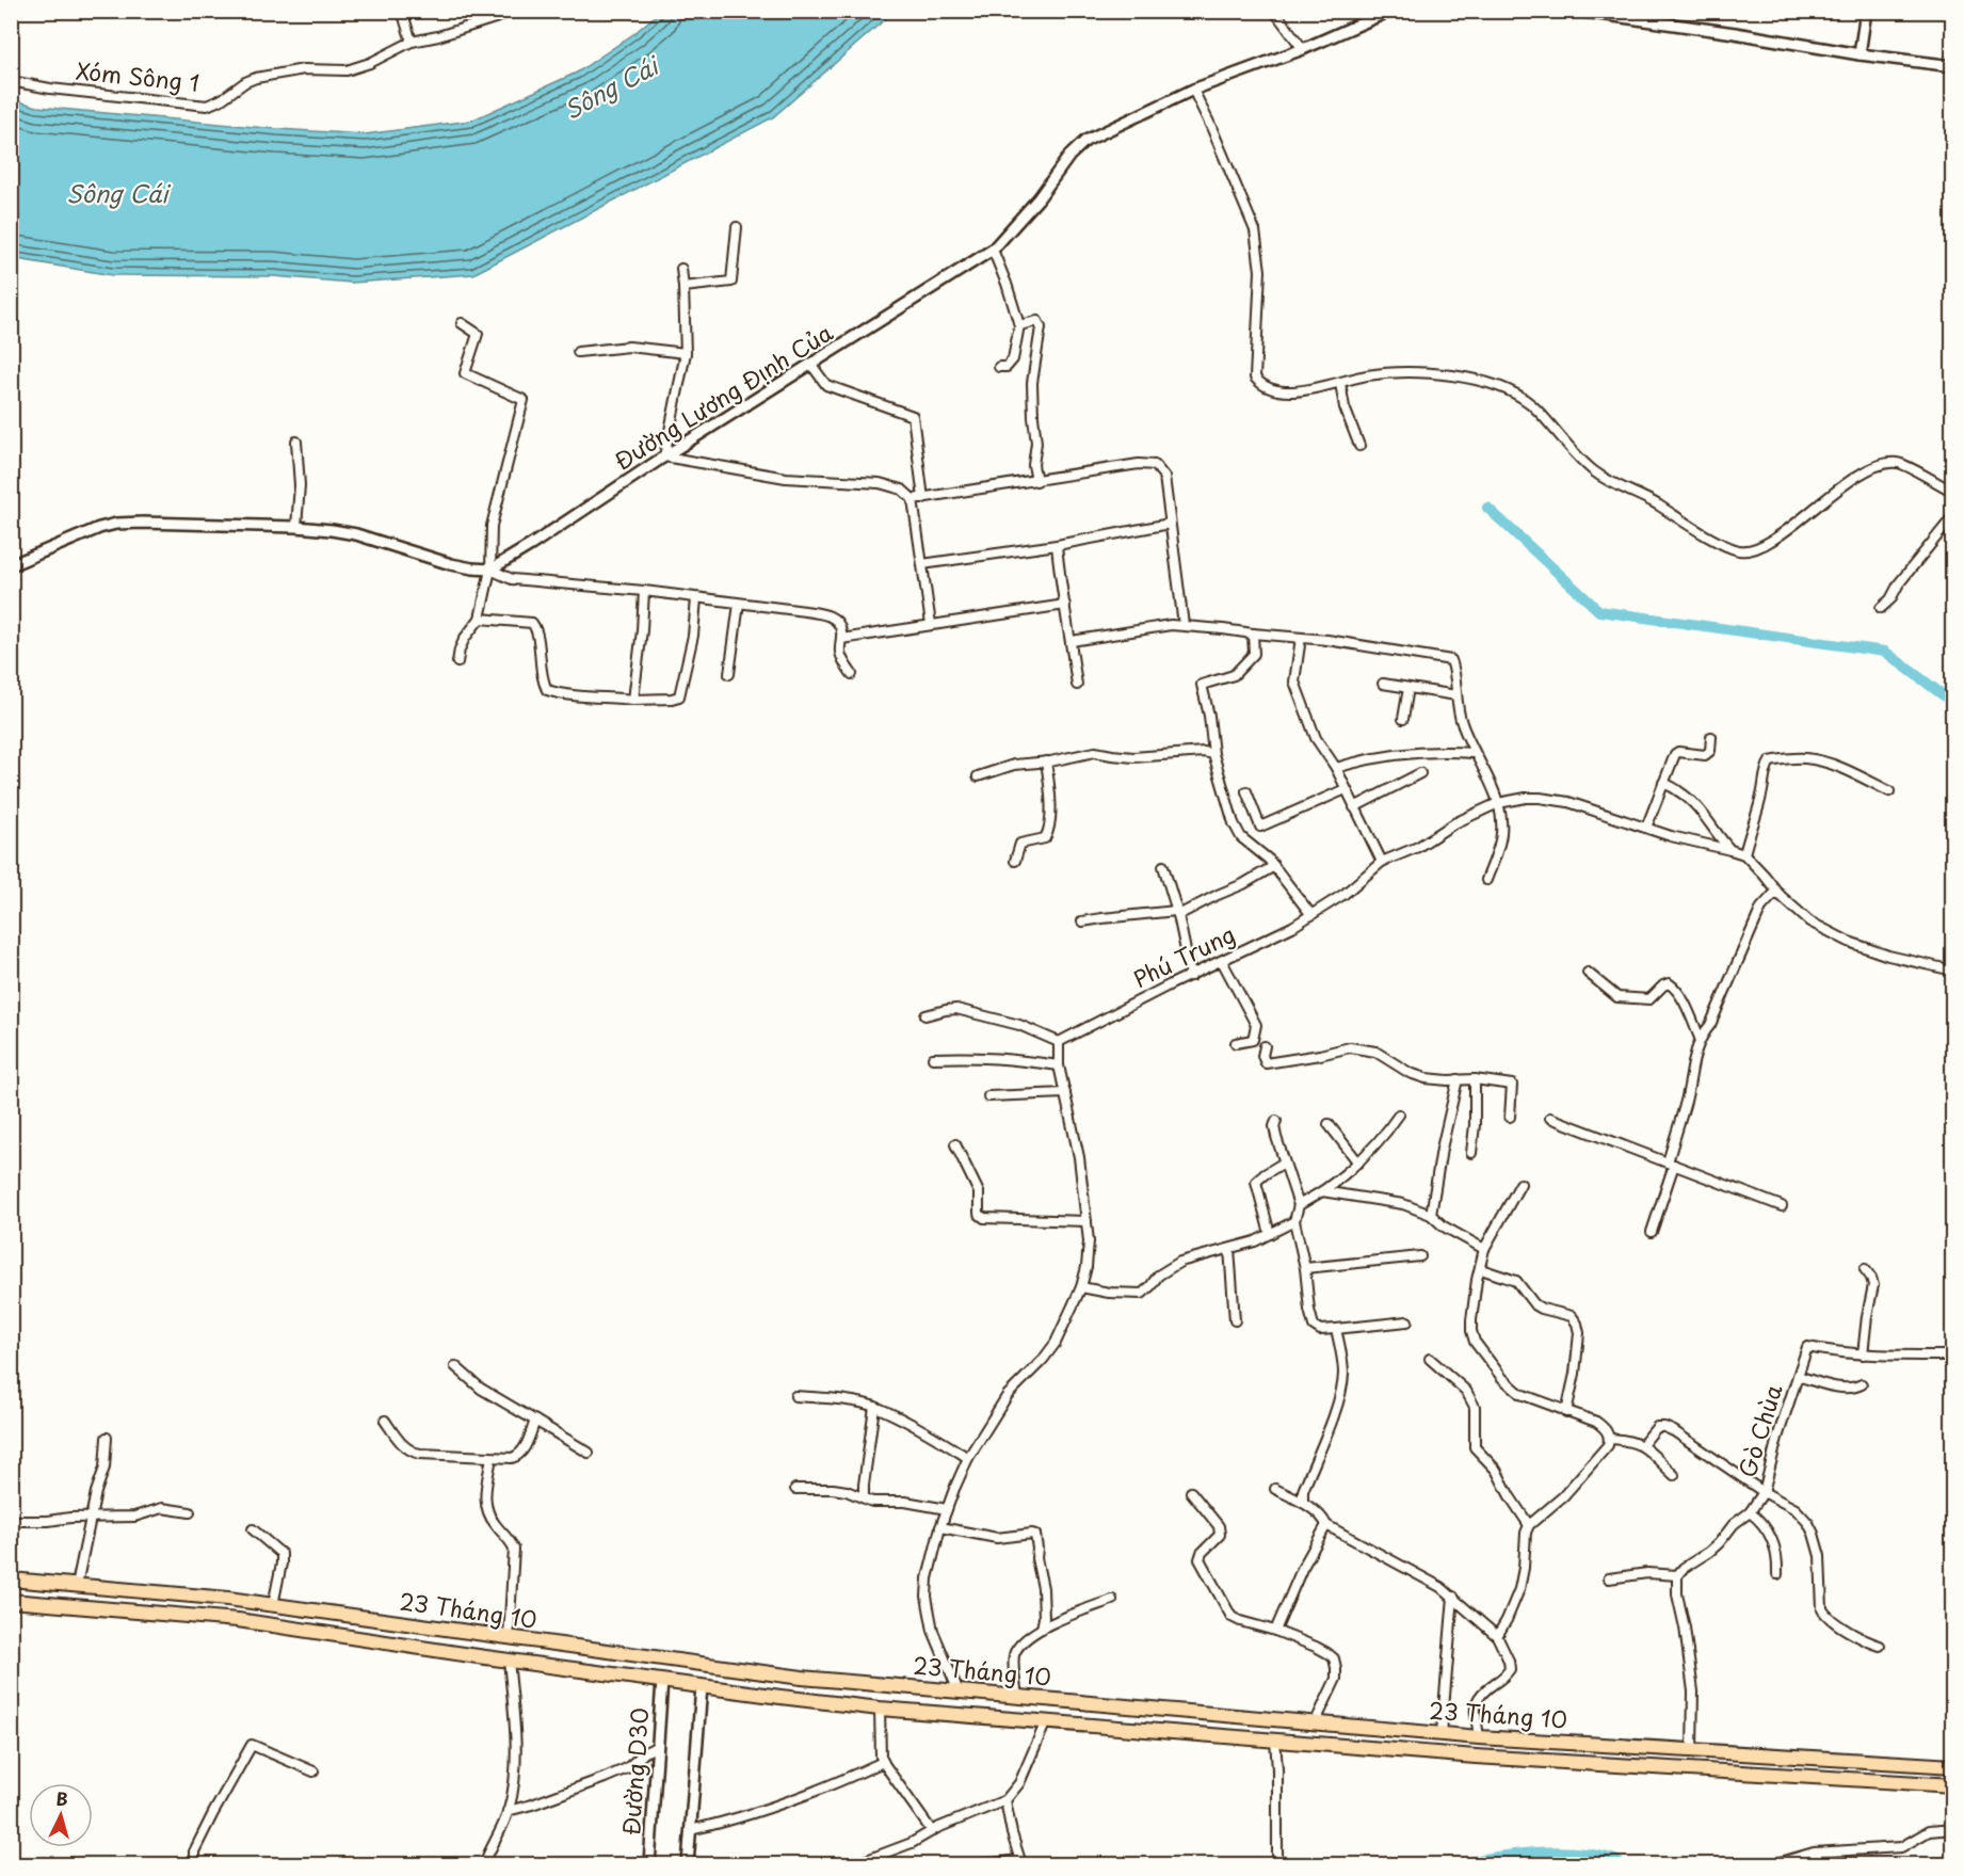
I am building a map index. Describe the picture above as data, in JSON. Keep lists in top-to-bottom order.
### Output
{
  "streets": {
    "main road": ["23 Tháng 10"],
    "street": [
      "Xóm Sông 1",
      "Đường Lương Định Của",
      "Phú Trung",
      "Gò Chùa",
      "Đường D30"
    ]
  },
  "crossings": [
    ["23 Tháng 10", "Đường D30"]
  ],
  "water": ["Sông Cái"],
  "north": "top"
}
